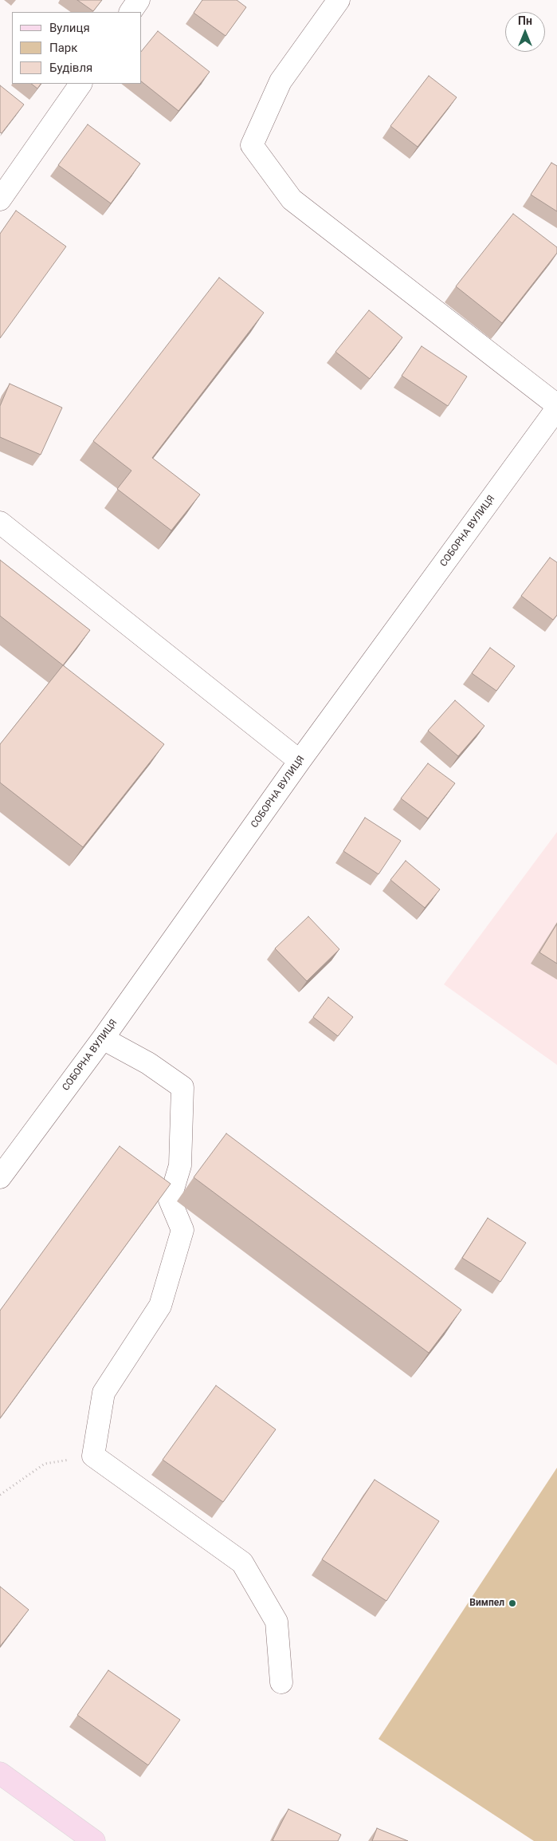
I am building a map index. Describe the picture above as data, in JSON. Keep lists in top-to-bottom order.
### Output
{
  "streets": {
    "street": ["СОБОРНА ВУЛИЦЯ"]
  },
  "places": ["Вимпел"],
  "legend": ["Вулиця", "Парк", "Будівля"],
  "north": "top"
}
